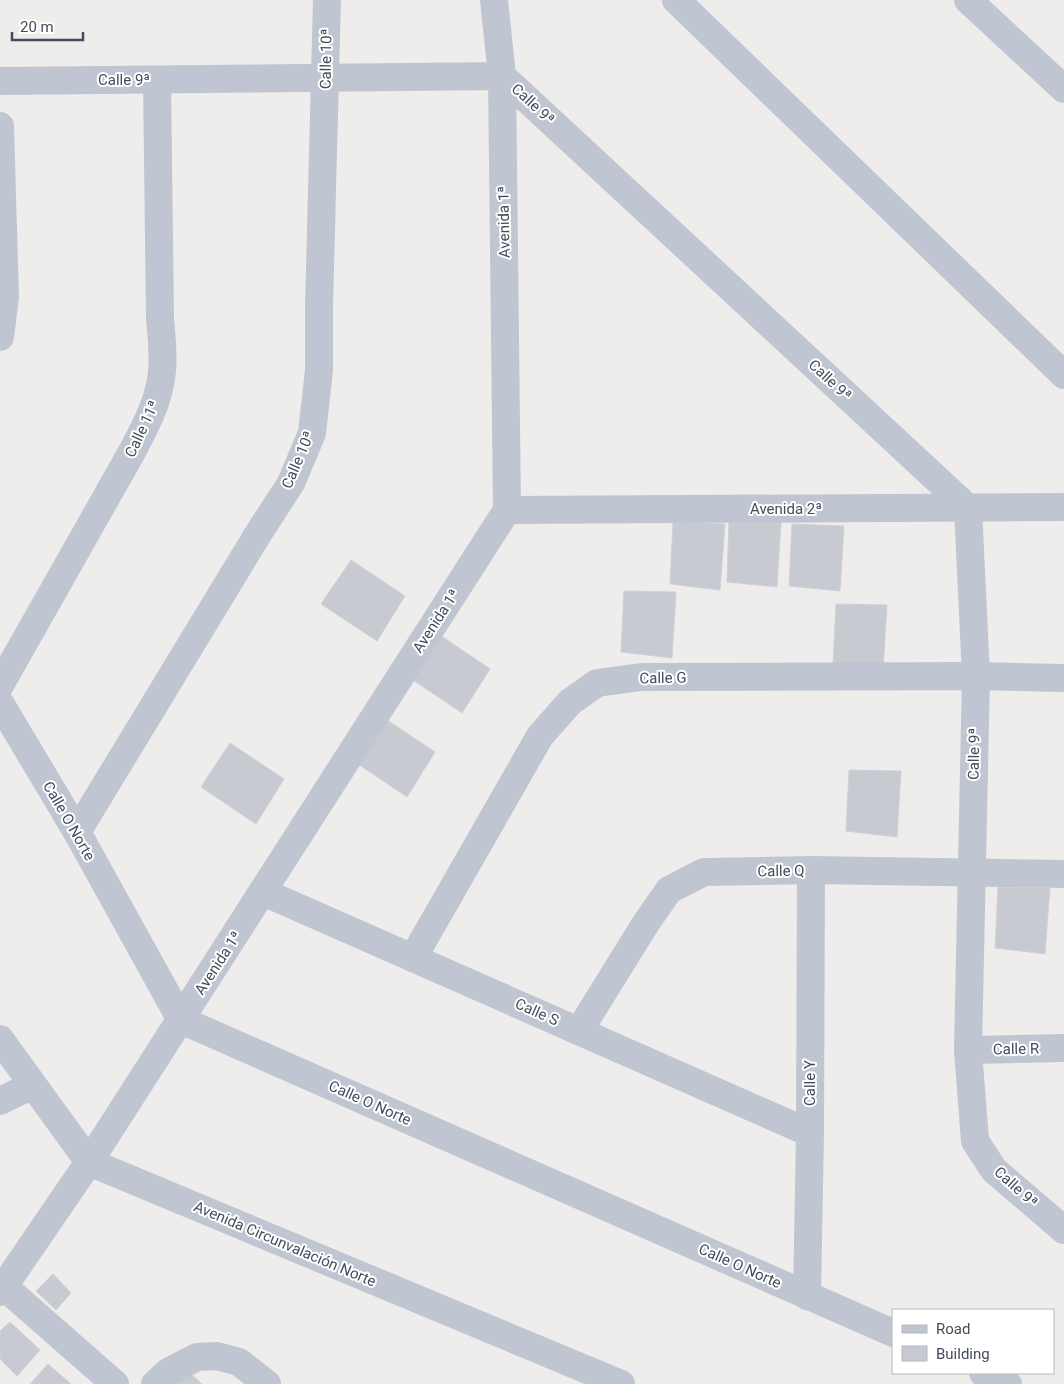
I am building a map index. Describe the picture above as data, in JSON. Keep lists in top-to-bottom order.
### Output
{
  "streets": {
    "street": [
      "Calle 10ª",
      "Calle 9ª",
      "Avenida 1ª",
      "Calle 11ª",
      "Avenida 2ª",
      "Calle G",
      "Calle O Norte",
      "Calle Q",
      "Calle S",
      "Calle R",
      "Calle Y",
      "Avenida Circunvalación Norte"
    ]
  },
  "crossings": [
    ["Calle 10ª", "Calle 9ª"],
    ["Calle 10ª", "Calle O Norte"],
    ["Calle 9ª", "Avenida 1ª"],
    ["Calle 9ª", "Calle 11ª"],
    ["Calle 9ª", "Avenida 2ª"],
    ["Calle 9ª", "Calle G"],
    ["Calle 9ª", "Calle Q"],
    ["Calle 9ª", "Calle R"],
    ["Avenida 1ª", "Avenida 2ª"],
    ["Avenida 1ª", "Calle O Norte"],
    ["Avenida 1ª", "Calle S"],
    ["Avenida 1ª", "Avenida Circunvalación Norte"],
    ["Calle G", "Calle S"],
    ["Calle O Norte", "Calle Y"],
    ["Calle Q", "Calle S"],
    ["Calle Q", "Calle Y"],
    ["Calle S", "Calle Y"]
  ],
  "legend": ["Road", "Building"],
  "scale_bar": "20 m"
}
